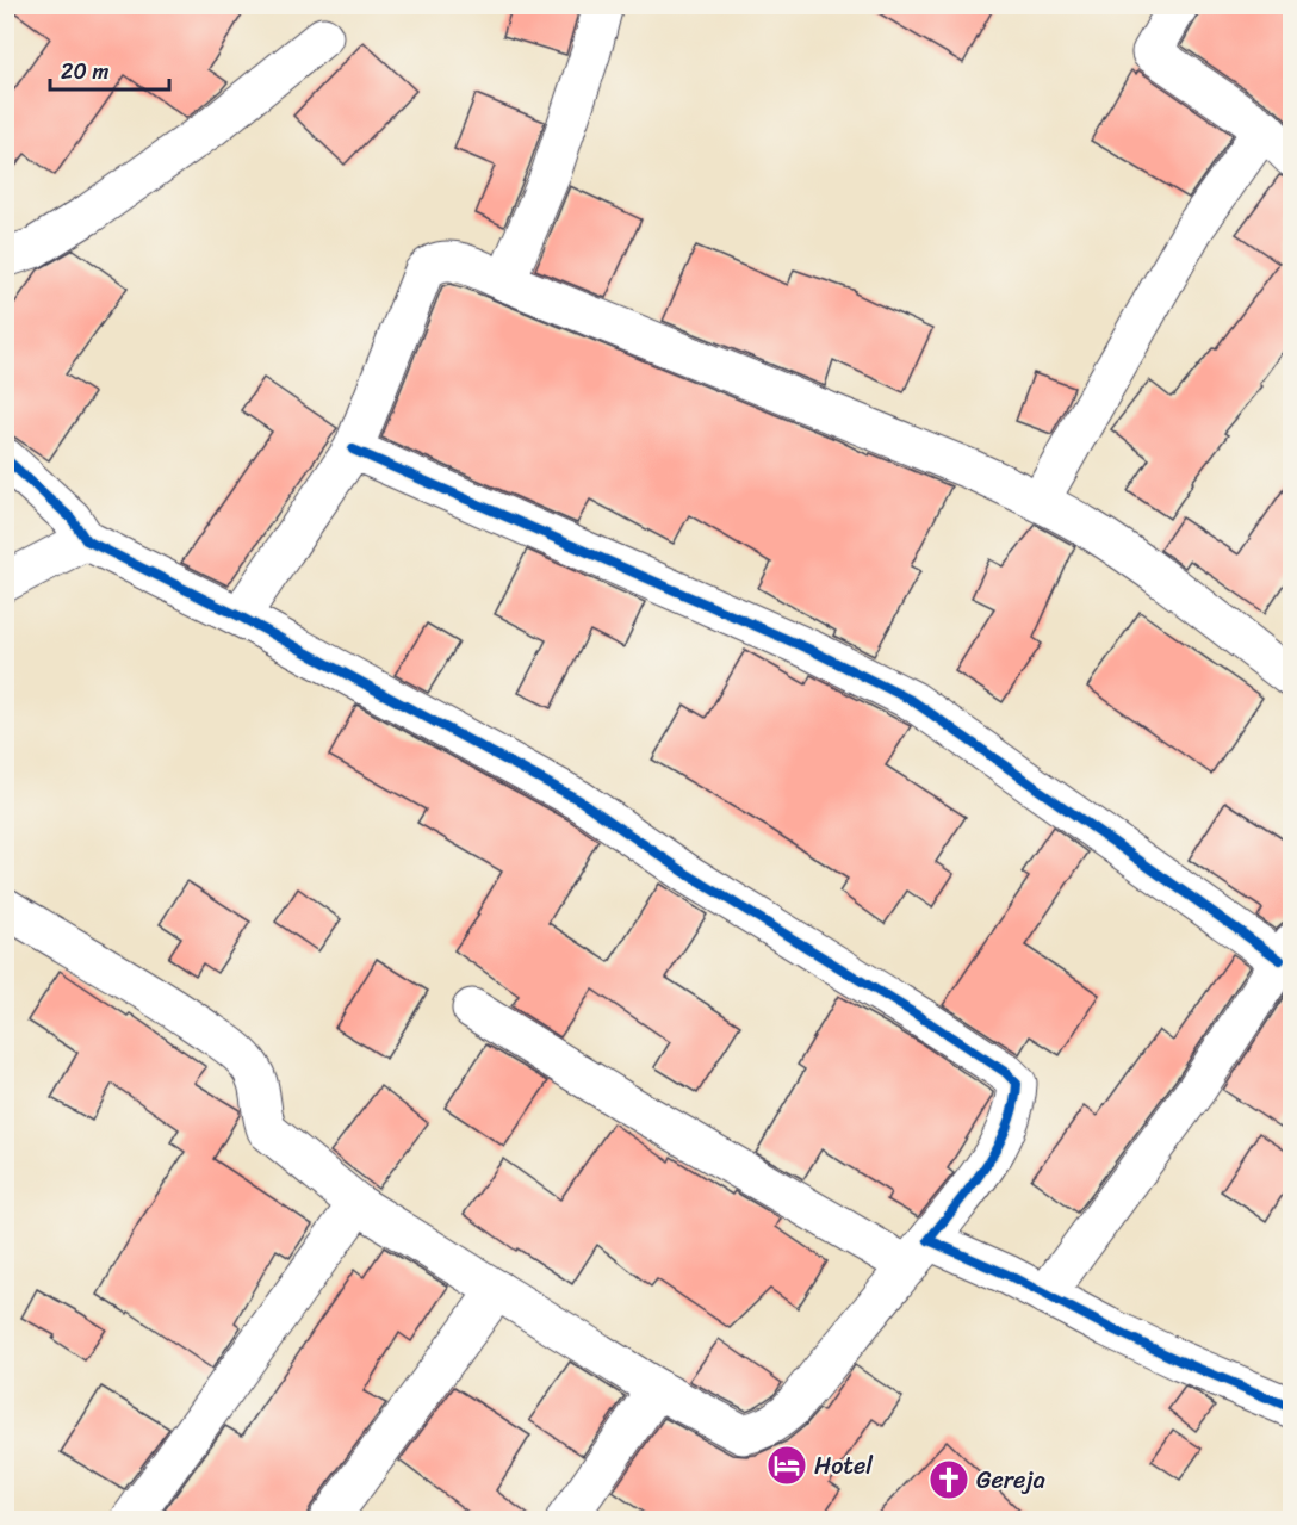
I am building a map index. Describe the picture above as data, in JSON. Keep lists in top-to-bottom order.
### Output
{
  "places": {
    "hotel": ["Hotel"],
    "church": ["Gereja"]
  },
  "scale_bar": "20 m"
}
